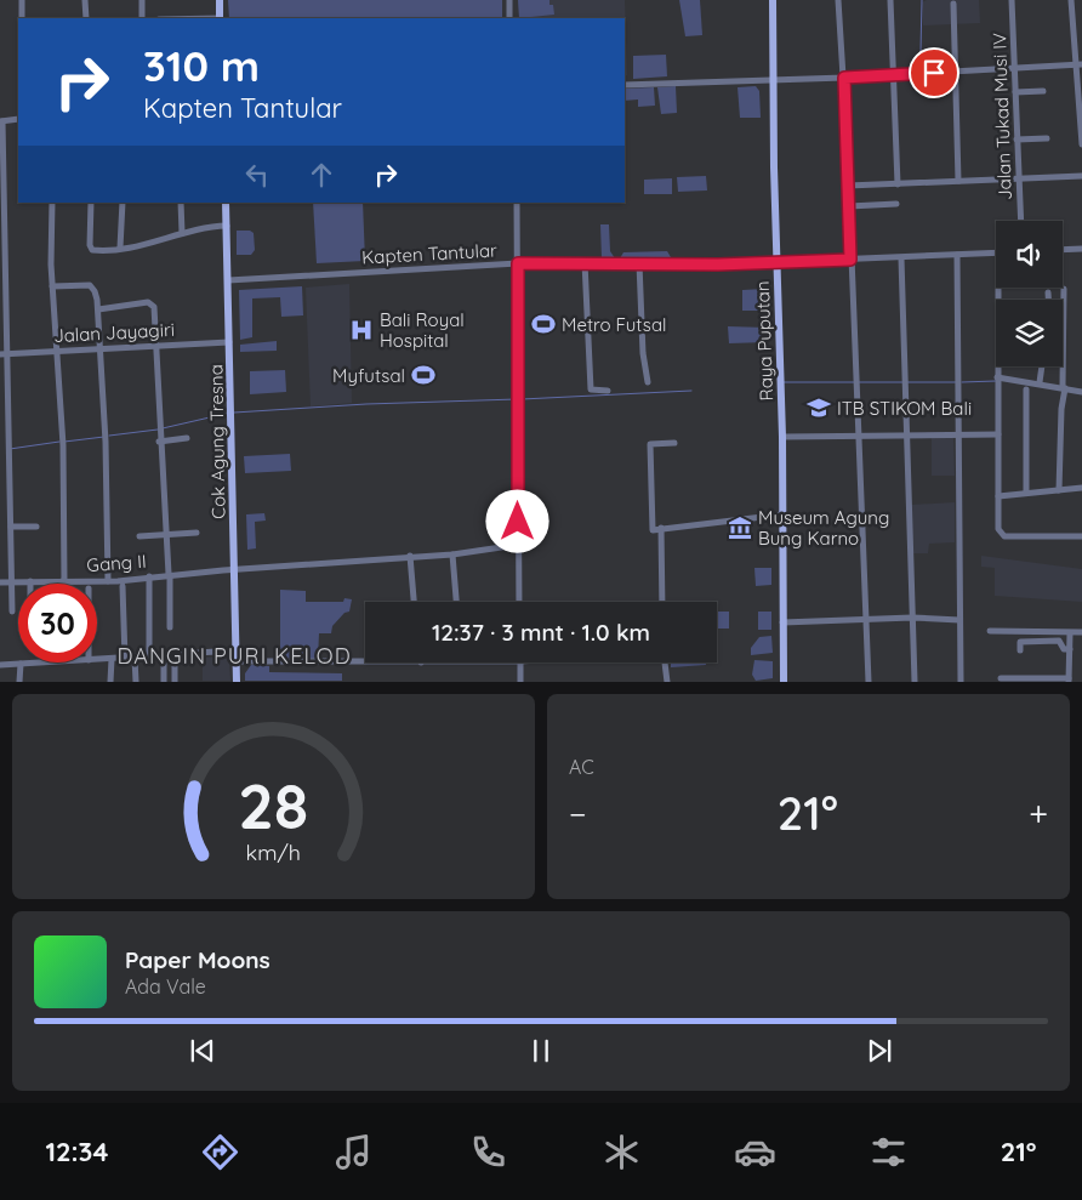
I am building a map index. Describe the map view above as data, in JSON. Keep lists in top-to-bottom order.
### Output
{
  "streets": {
    "main road": ["Raya Puputan", "Cok Agung Tresna"],
    "street": [
      "Jalan Tukad Musi IV",
      "Kapten Tantular",
      "Jalan Jayagiri",
      "Gang II"
    ]
  },
  "crossings": [
    ["Kapten Tantular", "Raya Puputan"],
    ["Kapten Tantular", "Cok Agung Tresna"],
    ["Jalan Jayagiri", "Cok Agung Tresna"],
    ["Cok Agung Tresna", "Gang II"]
  ],
  "districts": ["DANGIN PURI KELOD"],
  "places": {
    "sports": ["Metro Futsal", "Myfutsal"],
    "hospital": ["Bali Royal Hospital"],
    "school or university": ["ITB STIKOM Bali"],
    "museum": ["Museum Agung Bung Karno"]
  },
  "page": {
    "turn": ["310 m", "Kapten Tantular"],
    "limit": "30",
    "trip": "12:37 · 3 mnt · 1.0 km",
    "tile": "AC",
    "heat": ["−", "21°", "+"],
    "song": ["Paper Moons", "Ada Vale"],
    "tabs": ["12:34", "21°"],
    "gauge": ["28", "km/h"]
  }
}
